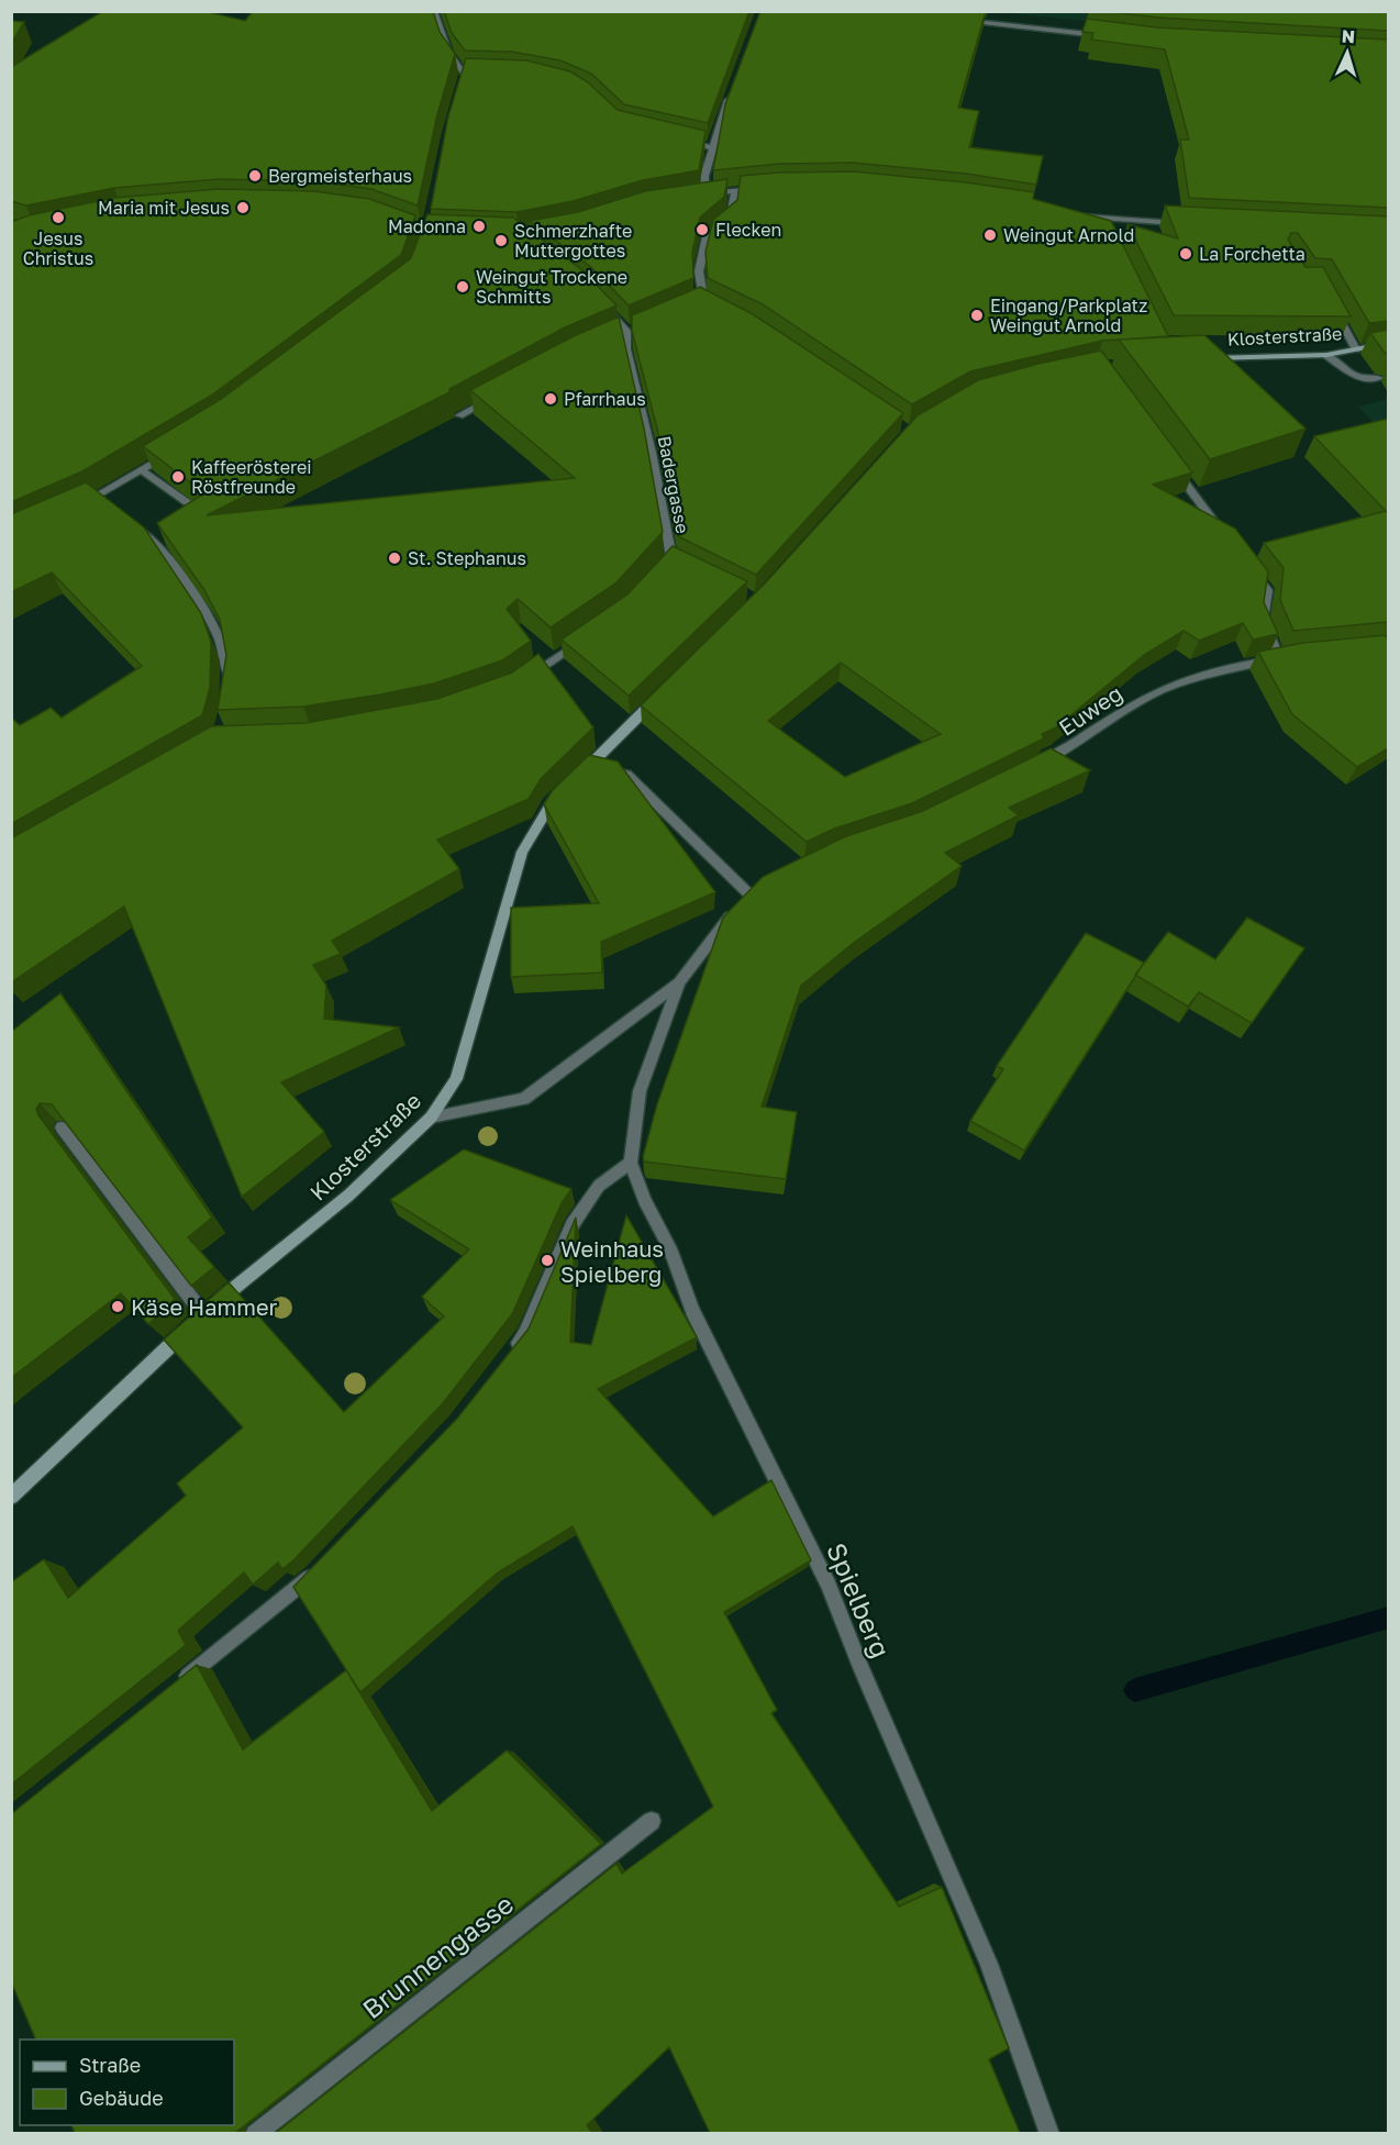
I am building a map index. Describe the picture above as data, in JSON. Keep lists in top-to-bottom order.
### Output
{
  "streets": {
    "street": [
      "Klosterstraße",
      "Badergasse",
      "Euweg",
      "Spielberg",
      "Brunnengasse"
    ]
  },
  "places": [
    "Bergmeisterhaus",
    "Maria mit Jesus",
    "Jesus Christus",
    "Madonna",
    "Flecken",
    "Weingut Arnold",
    "Schmerzhafte Muttergottes",
    "La Forchetta",
    "Weingut Trockene Schmitts",
    "Eingang/Parkplatz Weingut Arnold",
    "Pfarrhaus",
    "Kaffeerösterei Röstfreunde",
    "St. Stephanus",
    "Weinhaus Spielberg",
    "Käse Hammer"
  ],
  "legend": ["Straße", "Gebäude"],
  "north": "top"
}
